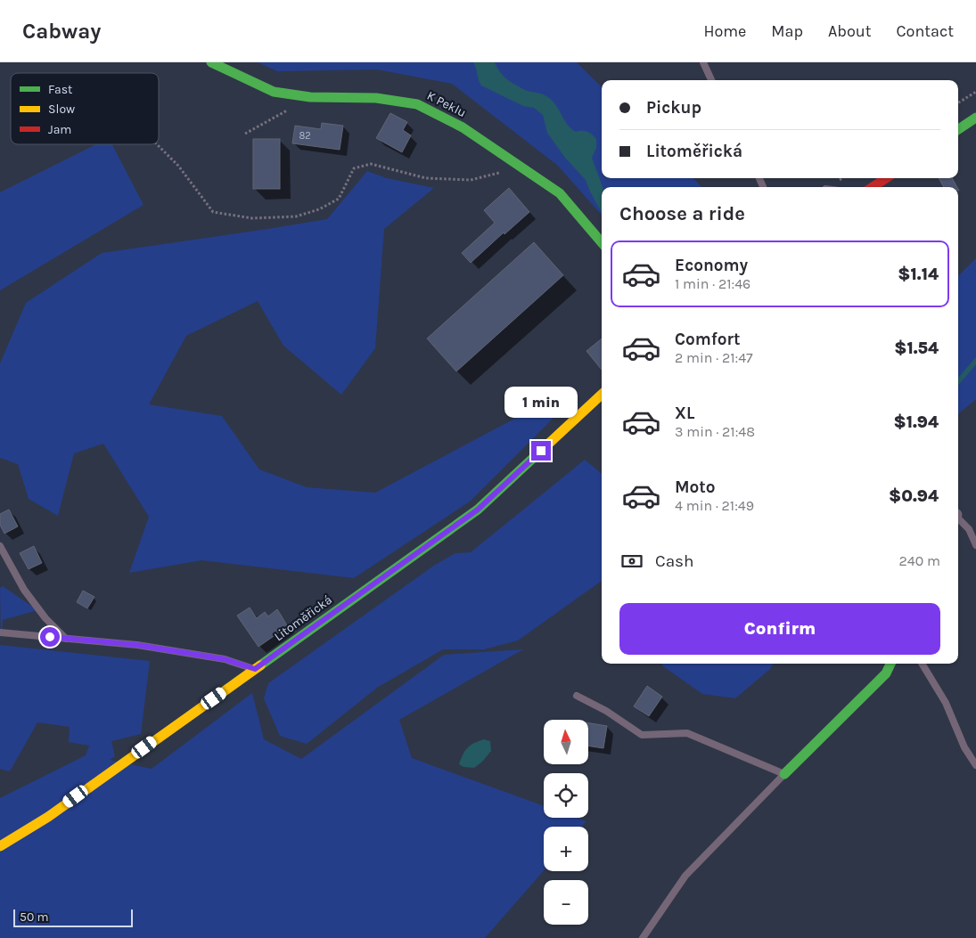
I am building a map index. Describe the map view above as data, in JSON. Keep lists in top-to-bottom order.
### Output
{
  "streets": {
    "street": ["K Peklu", "Litoměřická"]
  },
  "house_numbers": ["82"],
  "legend": ["Fast", "Slow", "Jam"],
  "scale_bar": "50 m",
  "north": "top",
  "page": {
    "header": "Cabway",
    "nav": [
      "Home",
      "Map",
      "About",
      "Contact"
    ],
    "banner": ["Pickup", "Litoměřická"],
    "heading": "Choose a ride",
    "list": [
      {
        "name": "Economy",
        "note": "1 min · 21:46",
        "value": "$1.14"
      },
      {
        "name": "Comfort",
        "note": "2 min · 21:47",
        "value": "$1.54"
      },
      {
        "name": "XL",
        "note": "3 min · 21:48",
        "value": "$1.94"
      },
      {
        "name": "Moto",
        "note": "4 min · 21:49",
        "value": "$0.94"
      }
    ],
    "bubble": "1 min",
    "pay": ["Cash", "240 m"],
    "buttons": "Confirm",
    "map_buttons": ["+", "−"],
    "scale": "50 m"
  }
}
